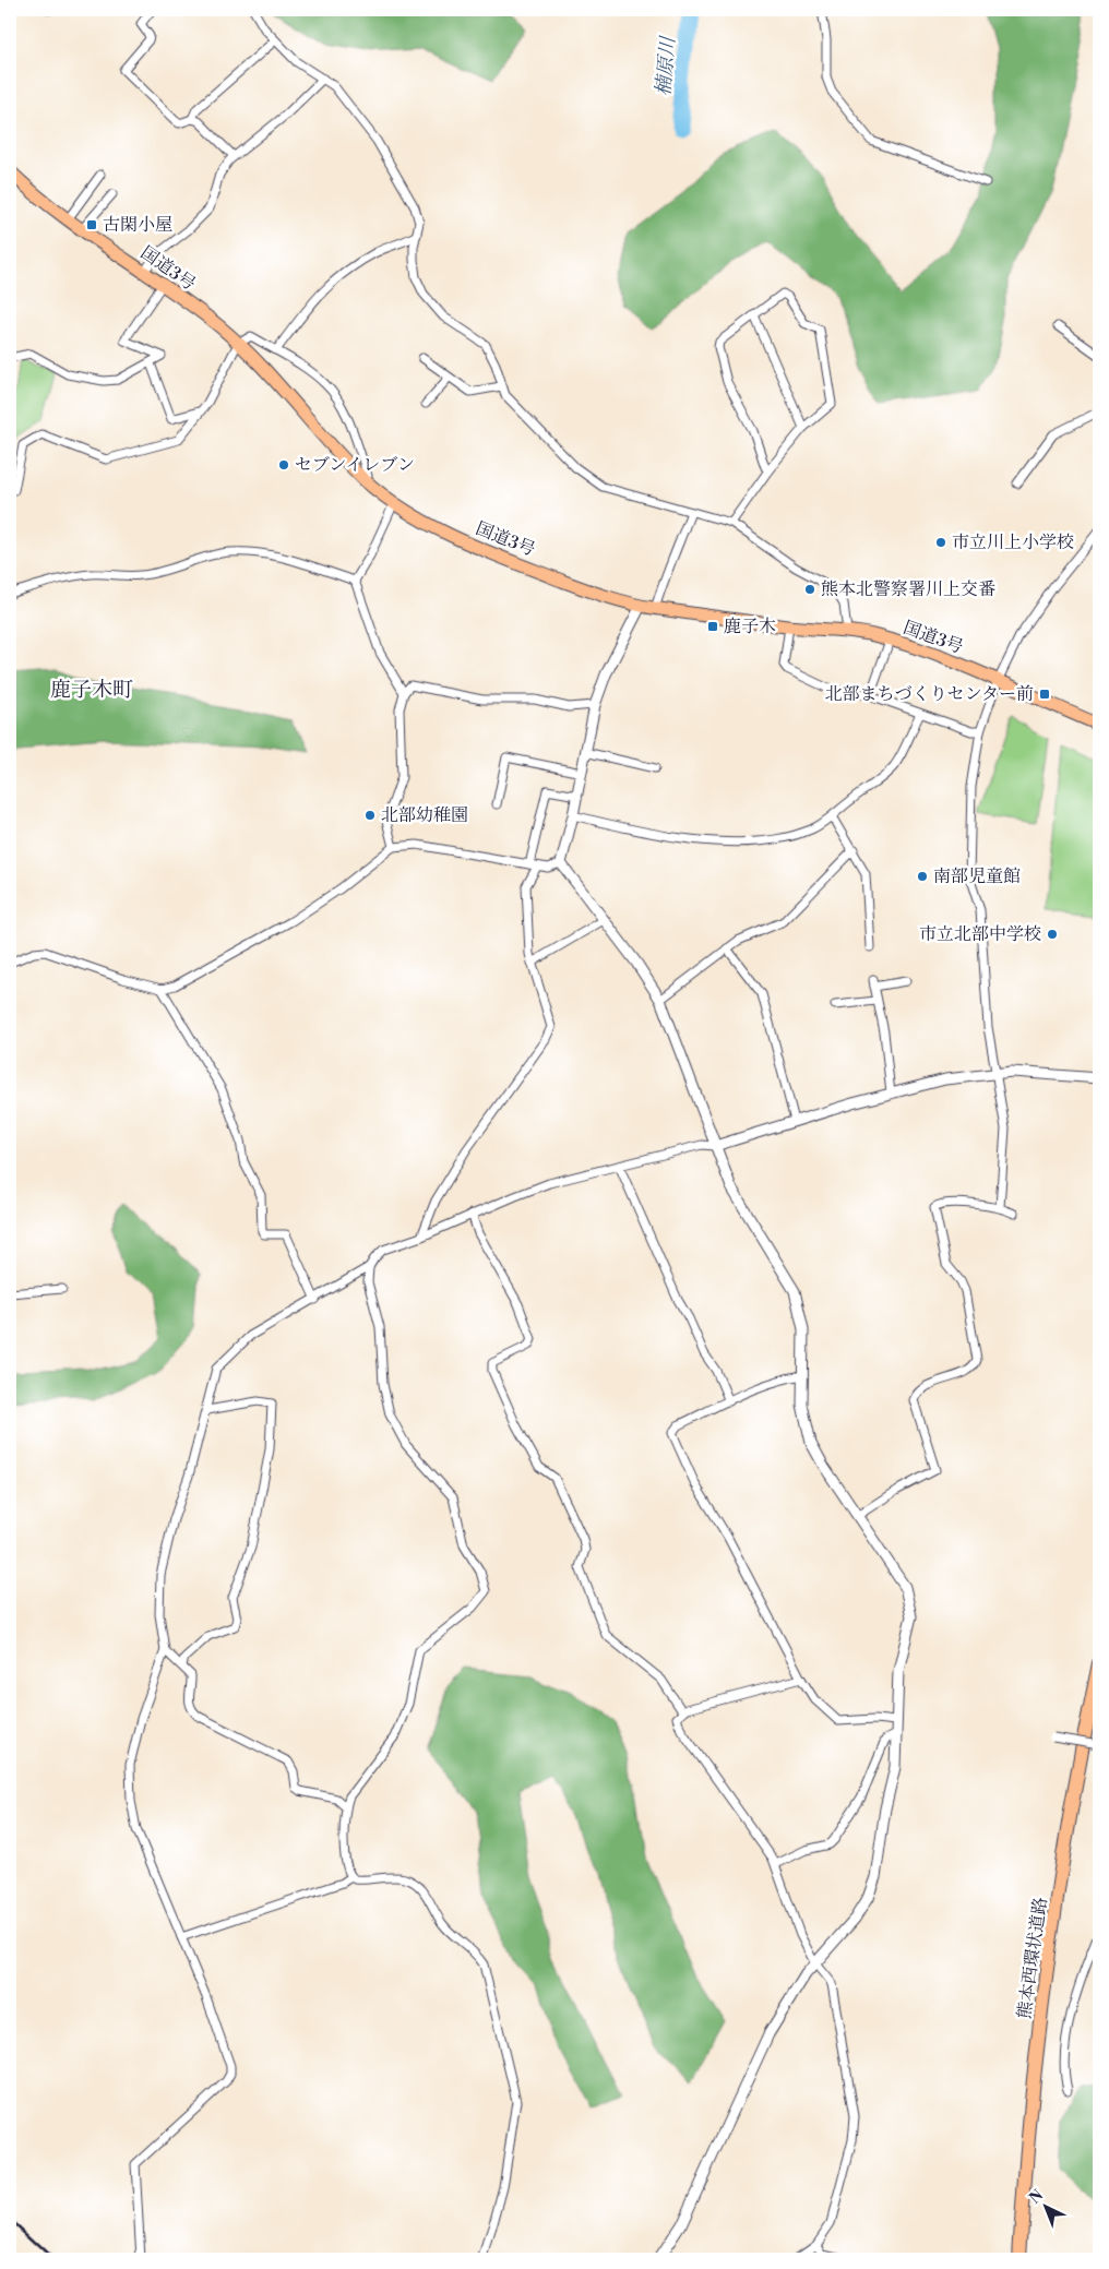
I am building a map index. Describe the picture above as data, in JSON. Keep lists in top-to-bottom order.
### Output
{
  "streets": {
    "highway": ["国道3号", "熊本西環状道路"]
  },
  "districts": ["鹿子木町"],
  "water": ["楠原川"],
  "places": {
    "transit": ["古閑小屋", "鹿子木", "北部まちづくりセンター前"],
    "other": [
      "セブンイレブン",
      "市立川上小学校",
      "熊本北警察署川上交番",
      "北部幼稚園",
      "南部児童館",
      "市立北部中学校"
    ]
  },
  "north": "top left"
}
